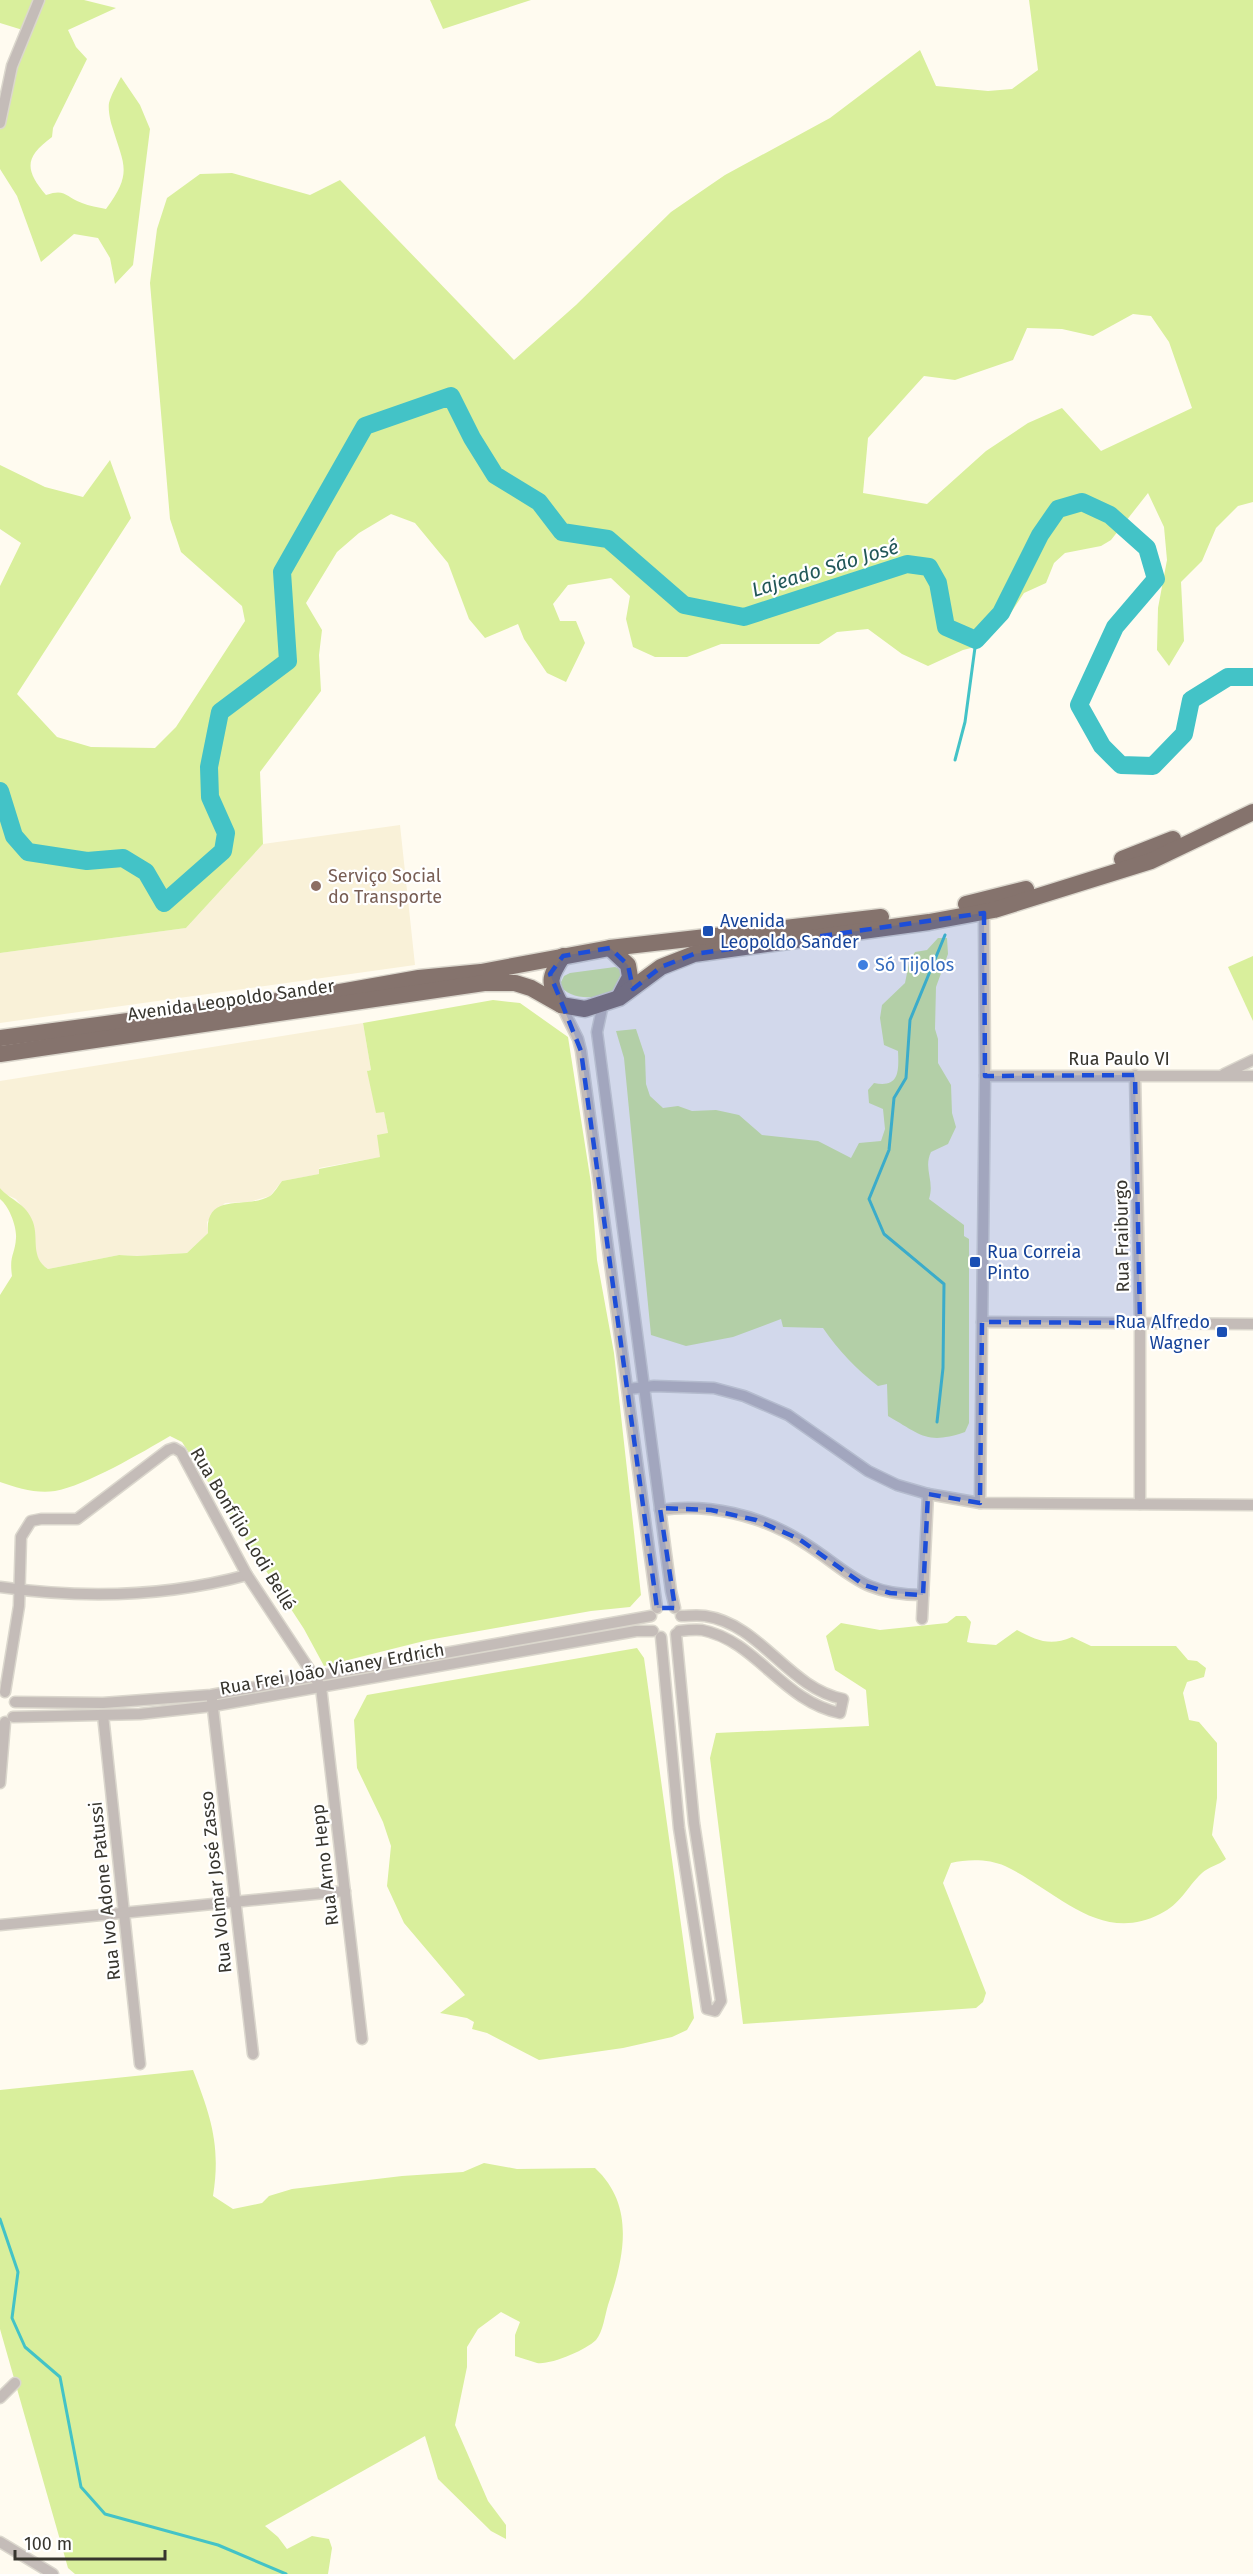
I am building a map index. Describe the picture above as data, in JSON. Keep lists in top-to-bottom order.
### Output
{
  "streets": {
    "highway": ["Avenida Leopoldo Sander"],
    "street": [
      "Rua Paulo VI",
      "Rua Fraiburgo",
      "Rua Bonfílio Lodi Bellé",
      "Rua Frei João Vianey Erdrich",
      "Rua Arno Hepp",
      "Rua Volmar José Zasso",
      "Rua Ivo Adone Patussi"
    ]
  },
  "crossings": [
    ["Rua Paulo VI", "Rua Fraiburgo"],
    ["Rua Bonfílio Lodi Bellé", "Rua Frei João Vianey Erdrich"],
    ["Rua Bonfílio Lodi Bellé", "Rua Arno Hepp"],
    ["Rua Frei João Vianey Erdrich", "Rua Arno Hepp"],
    ["Rua Frei João Vianey Erdrich", "Rua Volmar José Zasso"],
    ["Rua Frei João Vianey Erdrich", "Rua Ivo Adone Patussi"]
  ],
  "water": ["Lajeado São José"],
  "places": {
    "other": ["Serviço Social do Transporte", "Só Tijolos"],
    "transit": ["Avenida Leopoldo Sander", "Rua Correia Pinto", "Rua Alfredo Wagner"]
  },
  "scale_bar": "100 m"
}
